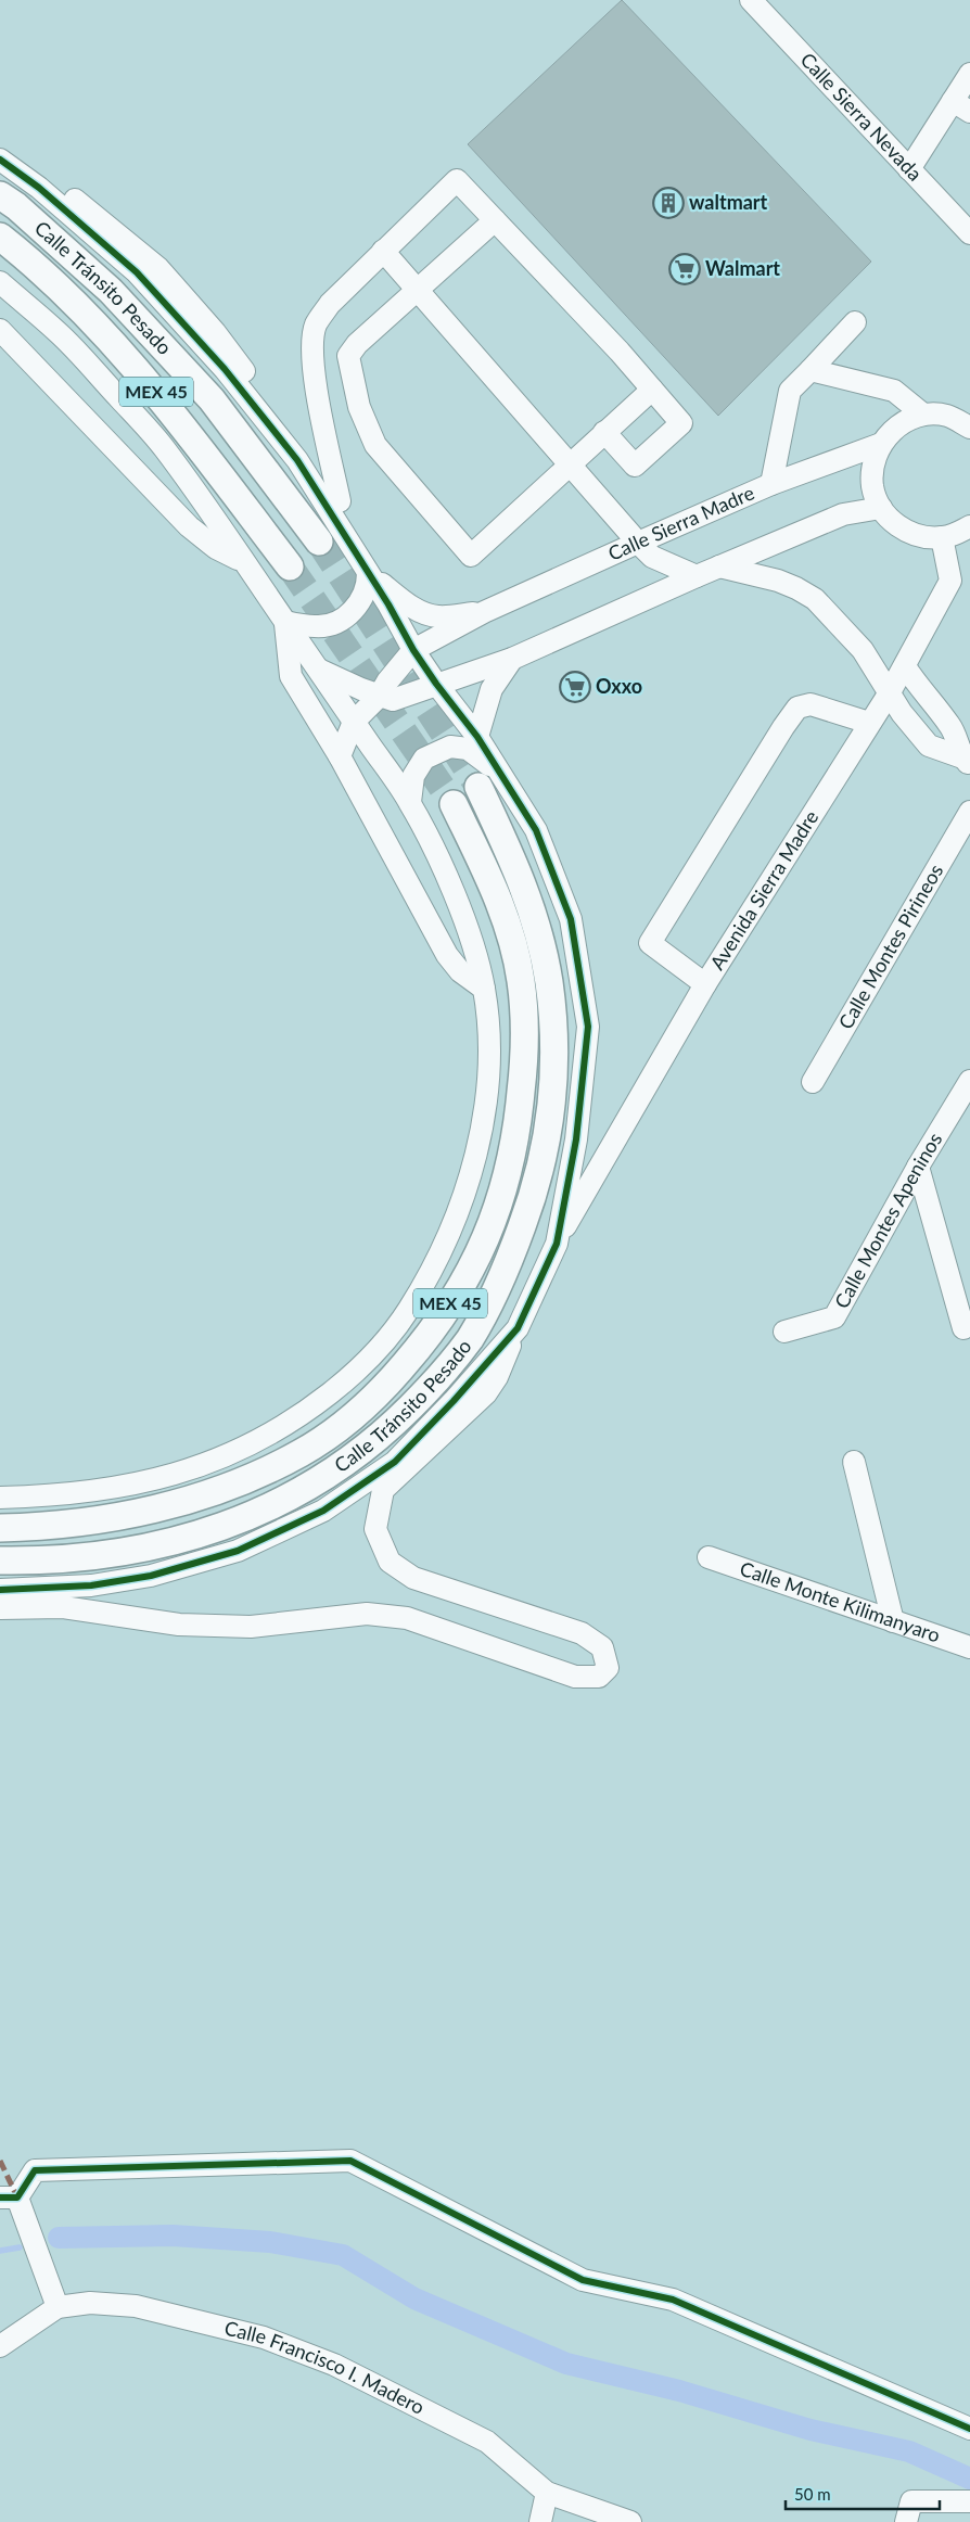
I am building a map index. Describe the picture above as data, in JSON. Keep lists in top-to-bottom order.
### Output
{
  "streets": {
    "main road": ["Calle Tránsito Pesado", "MEX 45"],
    "street": [
      "Calle Sierra Nevada",
      "Calle Sierra Madre",
      "Avenida Sierra Madre",
      "Calle Montes Pirineos",
      "Calle Montes Apeninos",
      "Calle Monte Kilimanyaro",
      "Calle Francisco I. Madero"
    ]
  },
  "places": {
    "building": ["waltmart"],
    "supermarket": ["Walmart", "Oxxo"]
  },
  "scale_bar": "50 m"
}
